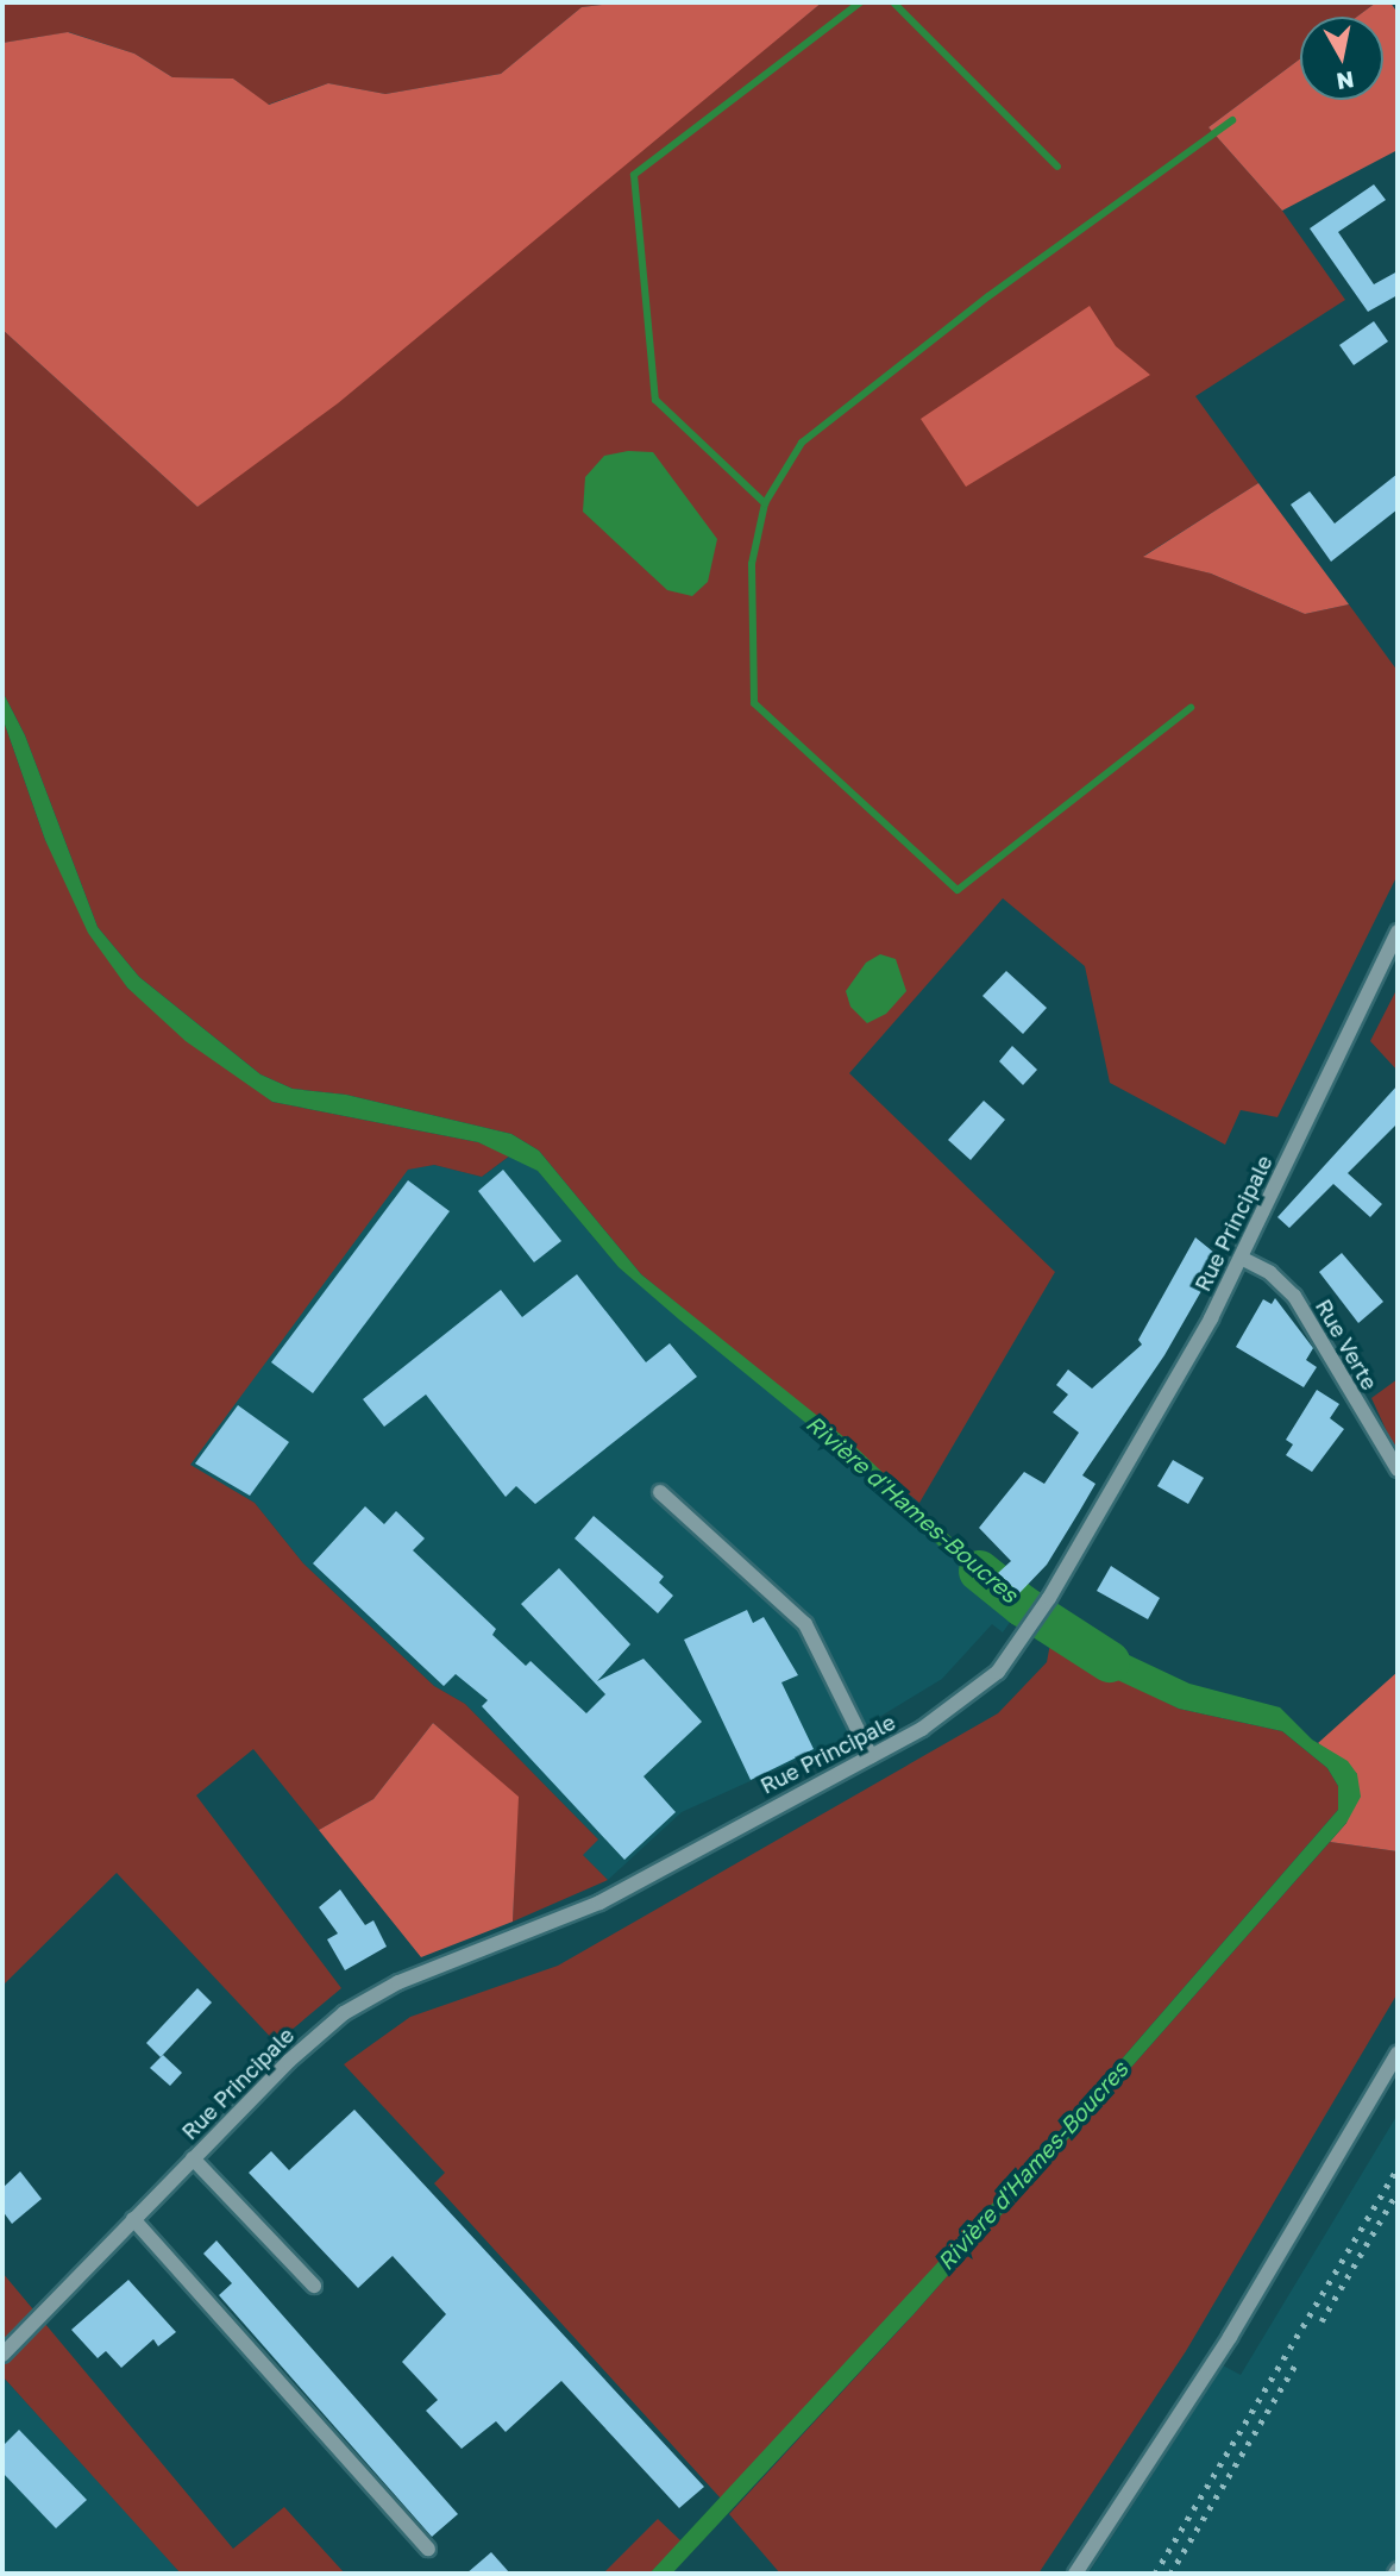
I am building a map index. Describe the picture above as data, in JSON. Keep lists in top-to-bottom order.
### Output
{
  "streets": {
    "street": ["Rue Principale", "Rue Verte"]
  },
  "crossings": [
    ["Rue Principale", "Rue Verte"]
  ],
  "water": ["Rivière d'Hames-Boucres"],
  "north": "bottom"
}
